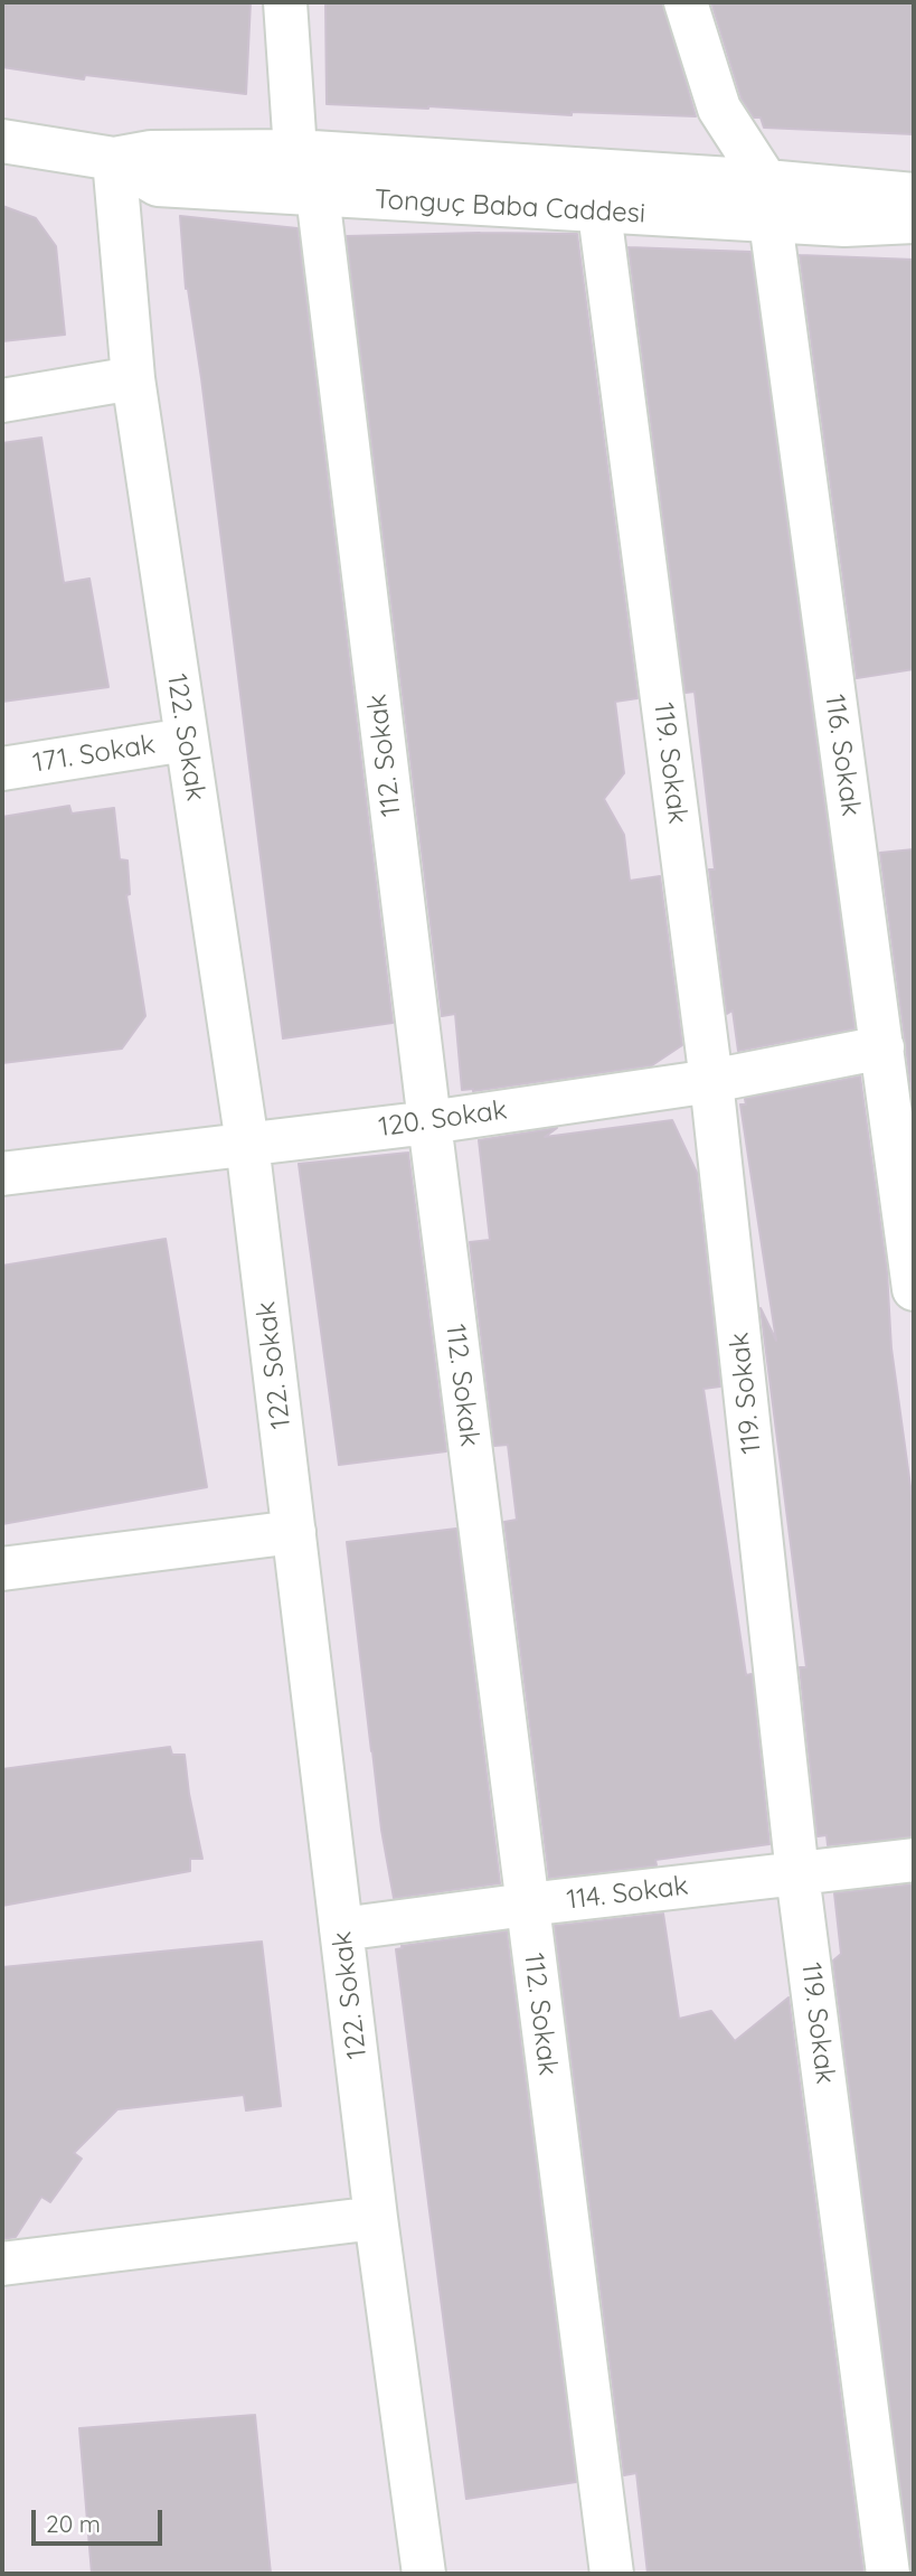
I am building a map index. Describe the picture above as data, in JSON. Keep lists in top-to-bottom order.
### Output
{
  "streets": {
    "street": [
      "Tonguç Baba Caddesi",
      "122. Sokak",
      "171. Sokak",
      "112. Sokak",
      "116. Sokak",
      "119. Sokak",
      "120. Sokak",
      "114. Sokak"
    ]
  },
  "crossings": [
    ["Tonguç Baba Caddesi", "122. Sokak"],
    ["Tonguç Baba Caddesi", "112. Sokak"],
    ["Tonguç Baba Caddesi", "116. Sokak"],
    ["Tonguç Baba Caddesi", "119. Sokak"],
    ["122. Sokak", "171. Sokak"],
    ["122. Sokak", "120. Sokak"],
    ["122. Sokak", "114. Sokak"],
    ["112. Sokak", "120. Sokak"],
    ["112. Sokak", "114. Sokak"],
    ["116. Sokak", "120. Sokak"],
    ["119. Sokak", "120. Sokak"],
    ["119. Sokak", "114. Sokak"]
  ],
  "scale_bar": "20 m"
}
